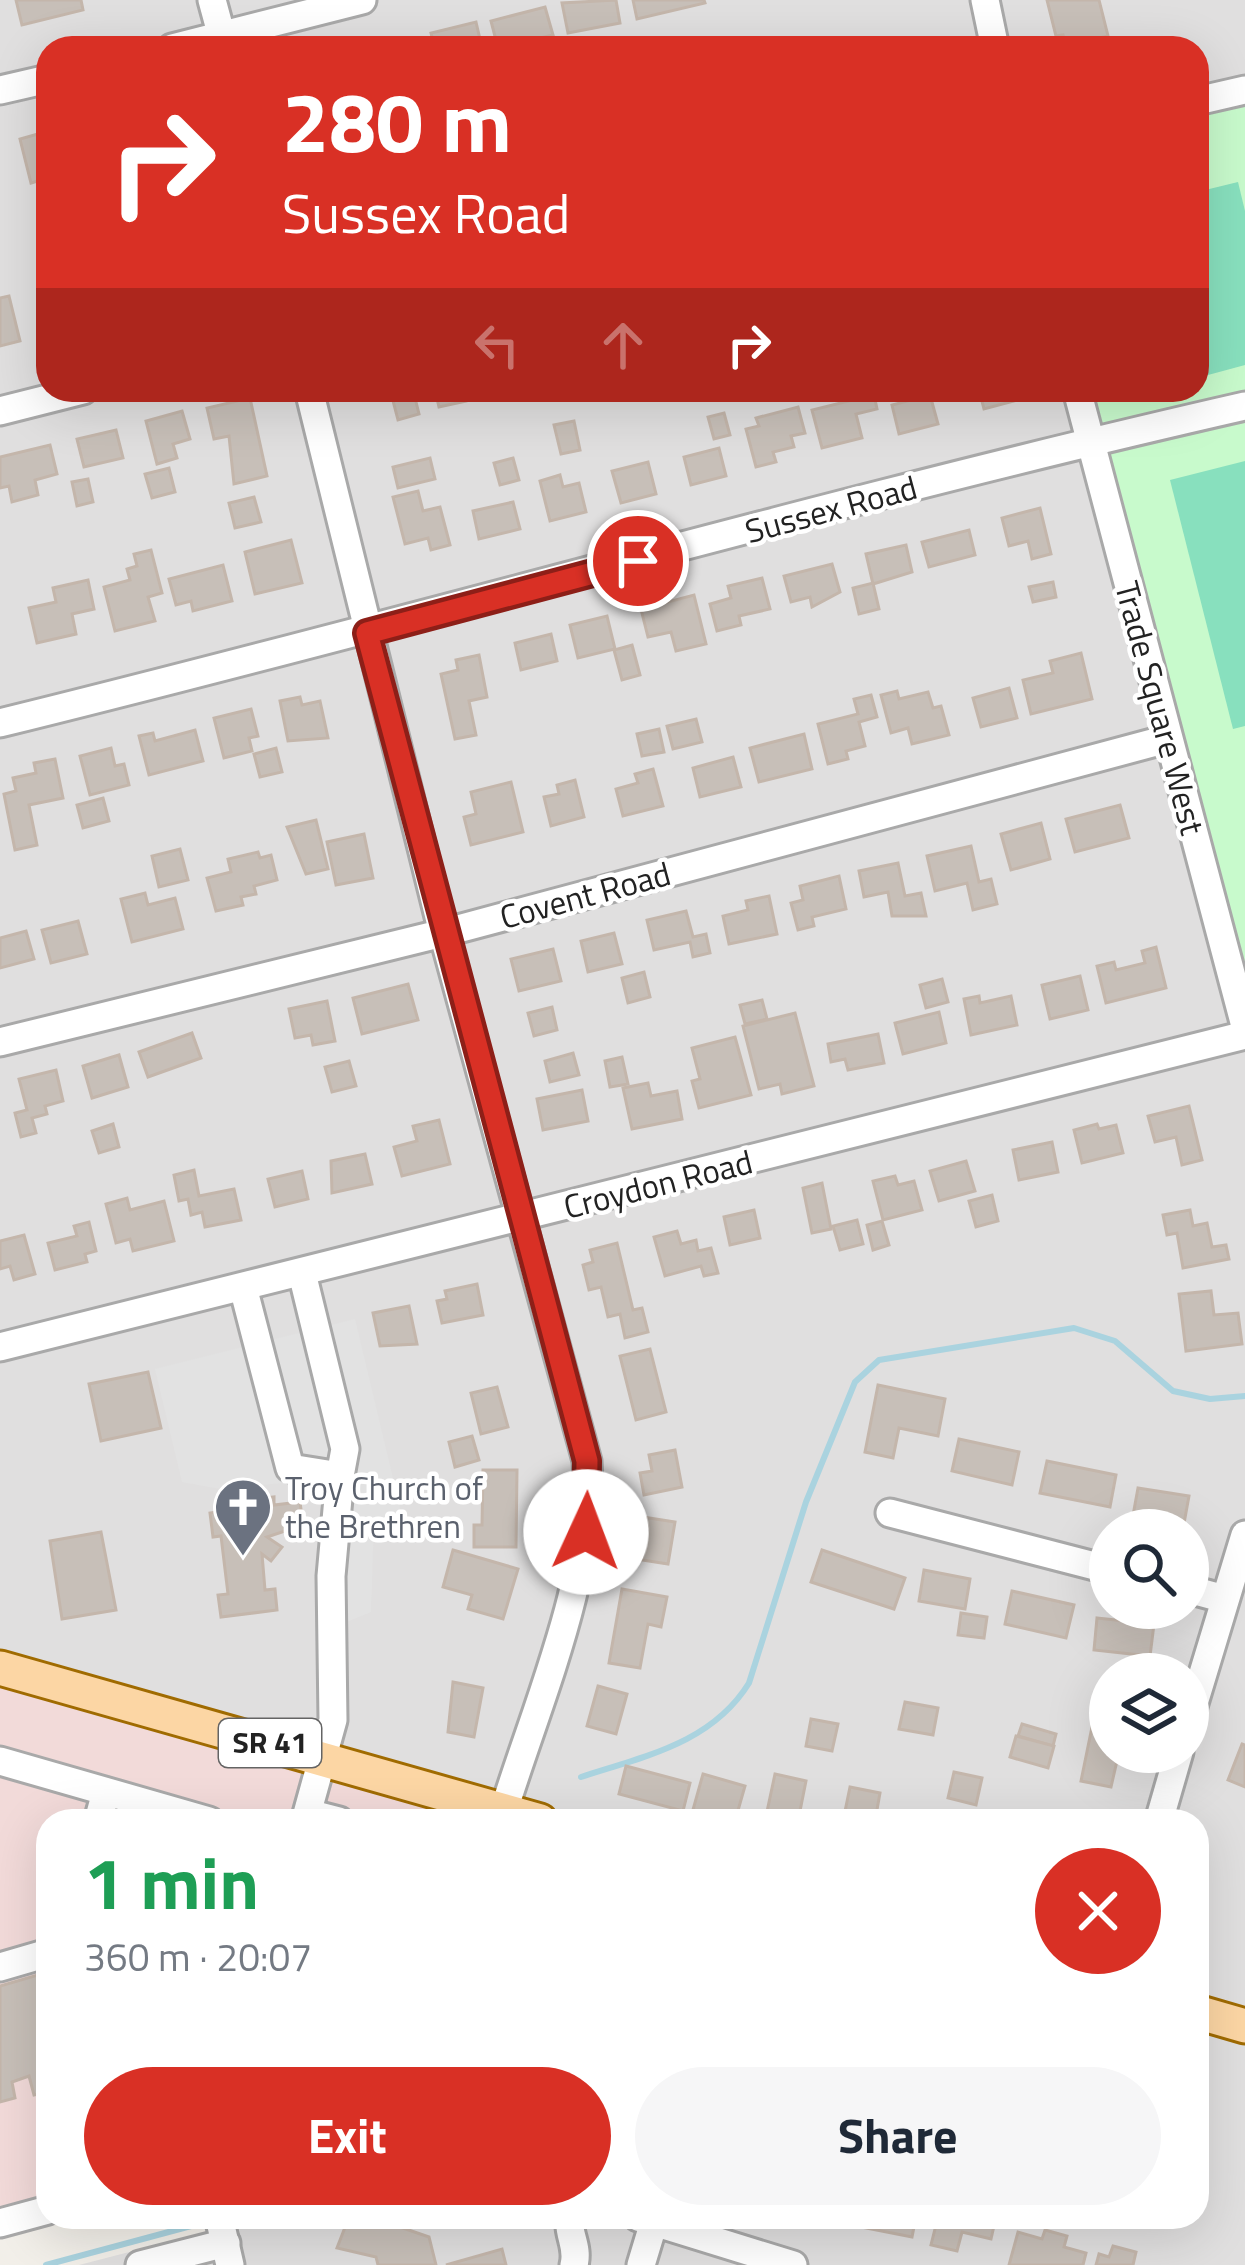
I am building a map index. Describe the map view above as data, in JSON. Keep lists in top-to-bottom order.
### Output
{
  "streets": {
    "main road": ["SR 41"],
    "street": [
      "Sussex Road",
      "Trade Square West",
      "Covent Road",
      "Croydon Road"
    ]
  },
  "crossings": [
    ["Sussex Road", "Trade Square West"],
    ["Trade Square West", "Covent Road"]
  ],
  "places": {
    "church": ["Troy Church of the Brethren"]
  },
  "page": {
    "turn": ["280 m", "Sussex Road"],
    "heading": ["1 min", "360 m · 20:07"],
    "buttons": ["Exit", "Share"]
  }
}
